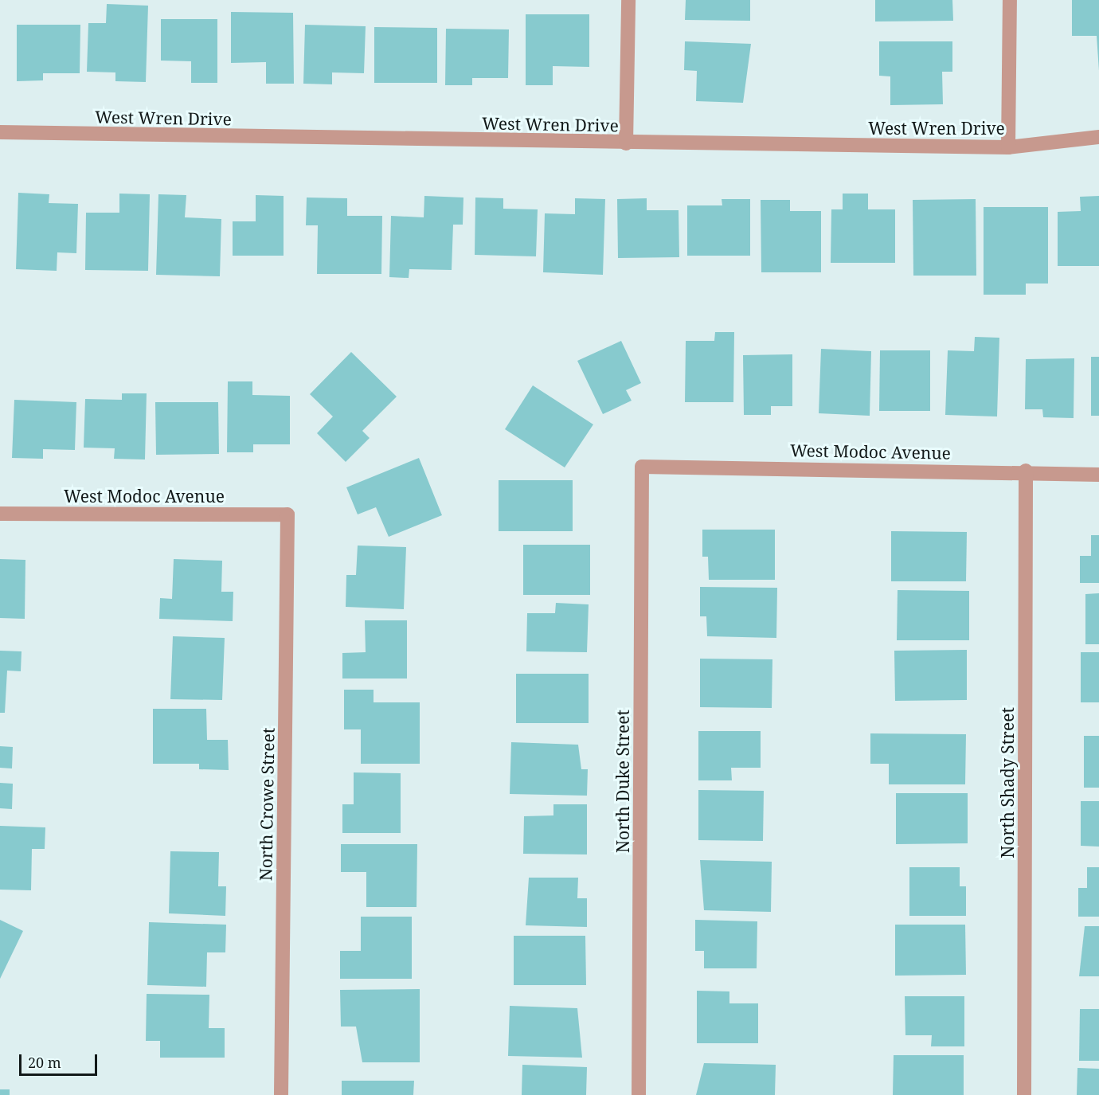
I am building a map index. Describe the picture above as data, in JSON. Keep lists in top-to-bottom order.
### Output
{
  "streets": {
    "street": [
      "West Wren Drive",
      "West Modoc Avenue",
      "North Duke Street",
      "North Shady Street",
      "North Crowe Street"
    ]
  },
  "crossings": [
    ["West Modoc Avenue", "North Duke Street"],
    ["West Modoc Avenue", "North Shady Street"],
    ["West Modoc Avenue", "North Crowe Street"]
  ],
  "scale_bar": "20 m"
}
